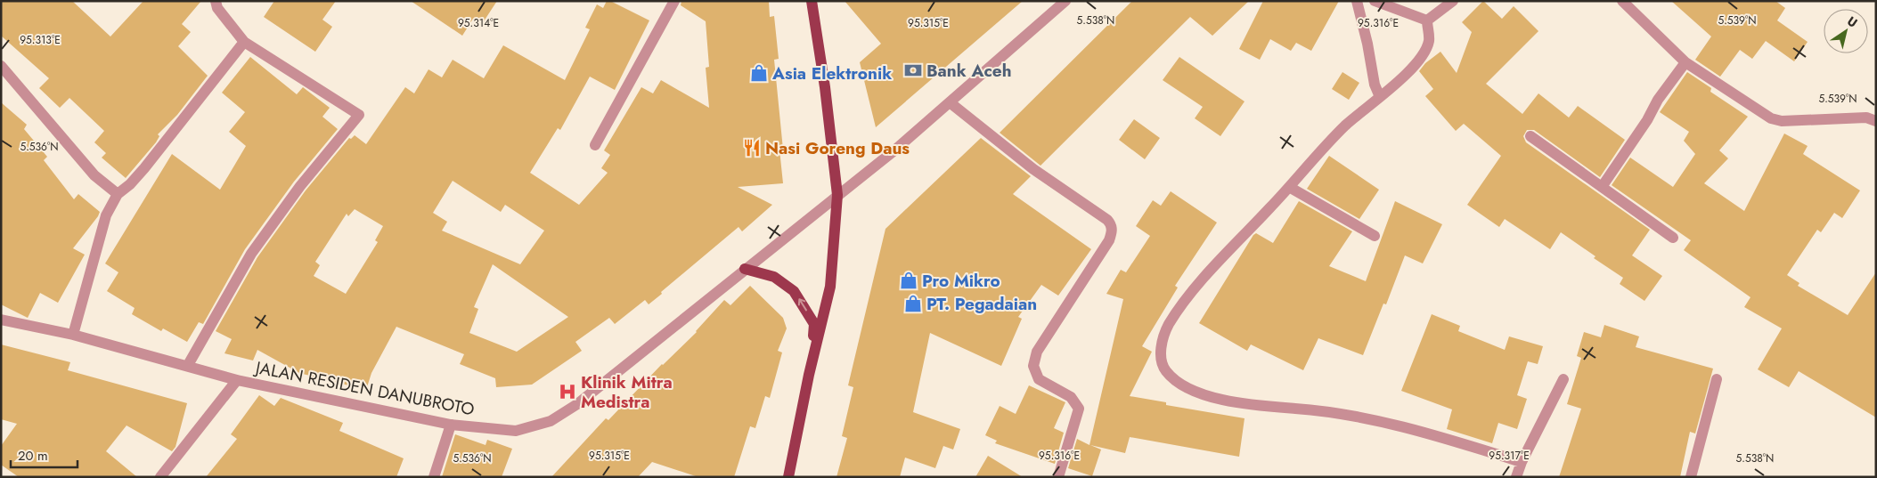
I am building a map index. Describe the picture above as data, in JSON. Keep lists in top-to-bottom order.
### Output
{
  "streets": {
    "street": ["JALAN RESIDEN DANUBROTO"]
  },
  "places": {
    "bank": ["Bank Aceh"],
    "shop": ["Asia Elektronik", "Pro Mikro", "PT. Pegadaian"],
    "restaurant": ["Nasi Goreng Daus"],
    "hospital": ["Klinik Mitra Medistra"]
  },
  "scale_bar": "20 m",
  "north": "top right",
  "coordinates": [
    "5.538°N",
    "5.539°N",
    "95.314°E",
    "95.315°E",
    "95.316°E",
    "95.313°E",
    "5.536°N",
    "95.317°E"
  ]
}
